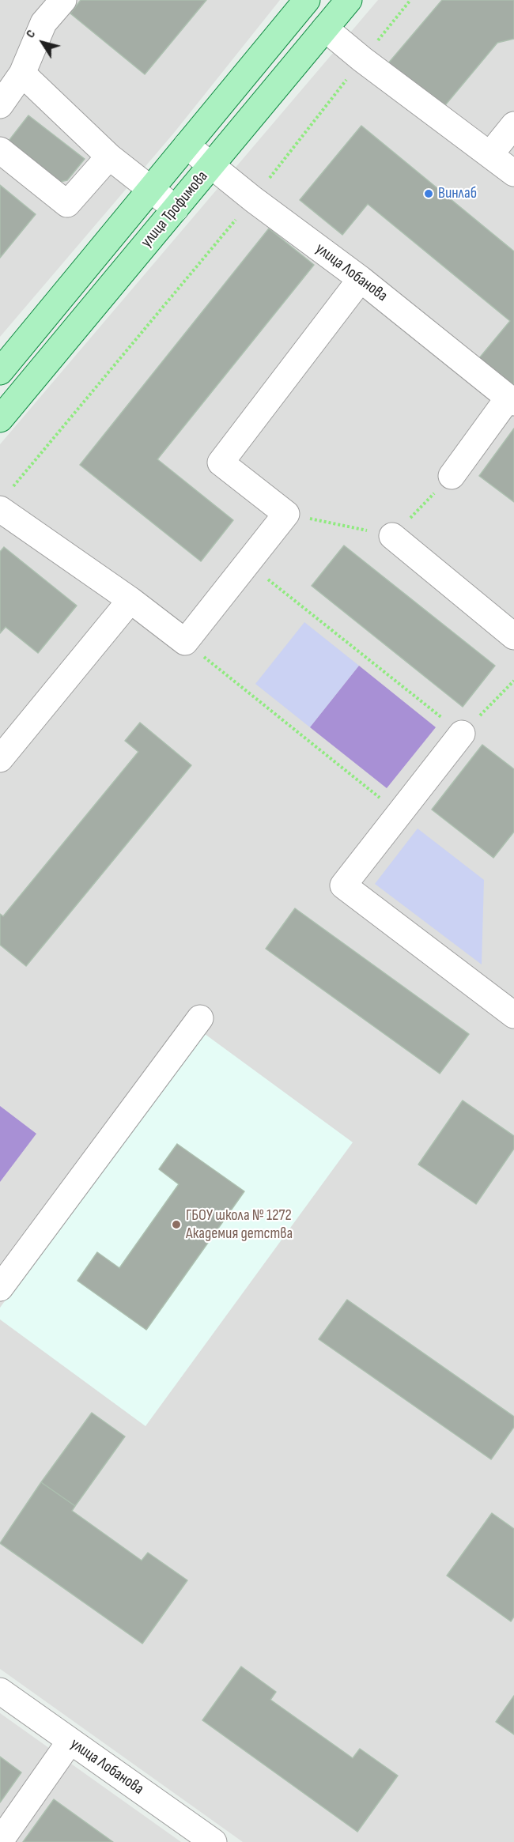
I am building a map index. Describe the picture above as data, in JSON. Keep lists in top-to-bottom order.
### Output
{
  "streets": {
    "main road": ["улица Трофимова"],
    "street": ["улица Лобанова"]
  },
  "crossings": [
    ["улица Трофимова", "улица Лобанова"]
  ],
  "places": ["Винлаб", "ГБОУ школа № 1272 Академия детства"],
  "north": "top left"
}
